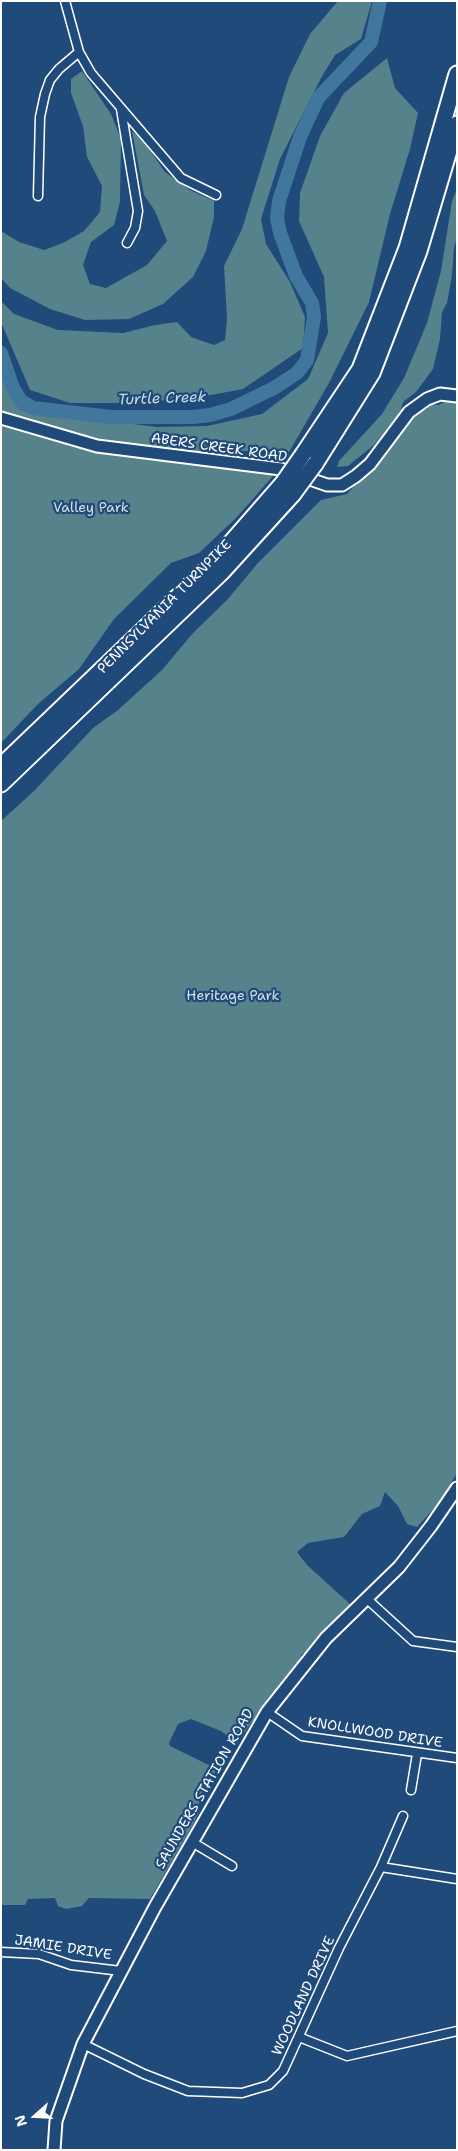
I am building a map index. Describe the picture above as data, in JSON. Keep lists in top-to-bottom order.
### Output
{
  "streets": {
    "highway": ["PENNSYLVANIA TURNPIKE"],
    "street": [
      "ABERS CREEK ROAD",
      "KNOLLWOOD DRIVE",
      "SAUNDERS STATION ROAD",
      "JAMIE DRIVE",
      "WOODLAND DRIVE"
    ]
  },
  "crossings": [
    ["KNOLLWOOD DRIVE", "SAUNDERS STATION ROAD"],
    ["SAUNDERS STATION ROAD", "JAMIE DRIVE"],
    ["SAUNDERS STATION ROAD", "WOODLAND DRIVE"]
  ],
  "water": ["Turtle Creek"],
  "parks": ["Valley Park", "Heritage Park"],
  "north": "left"
}
